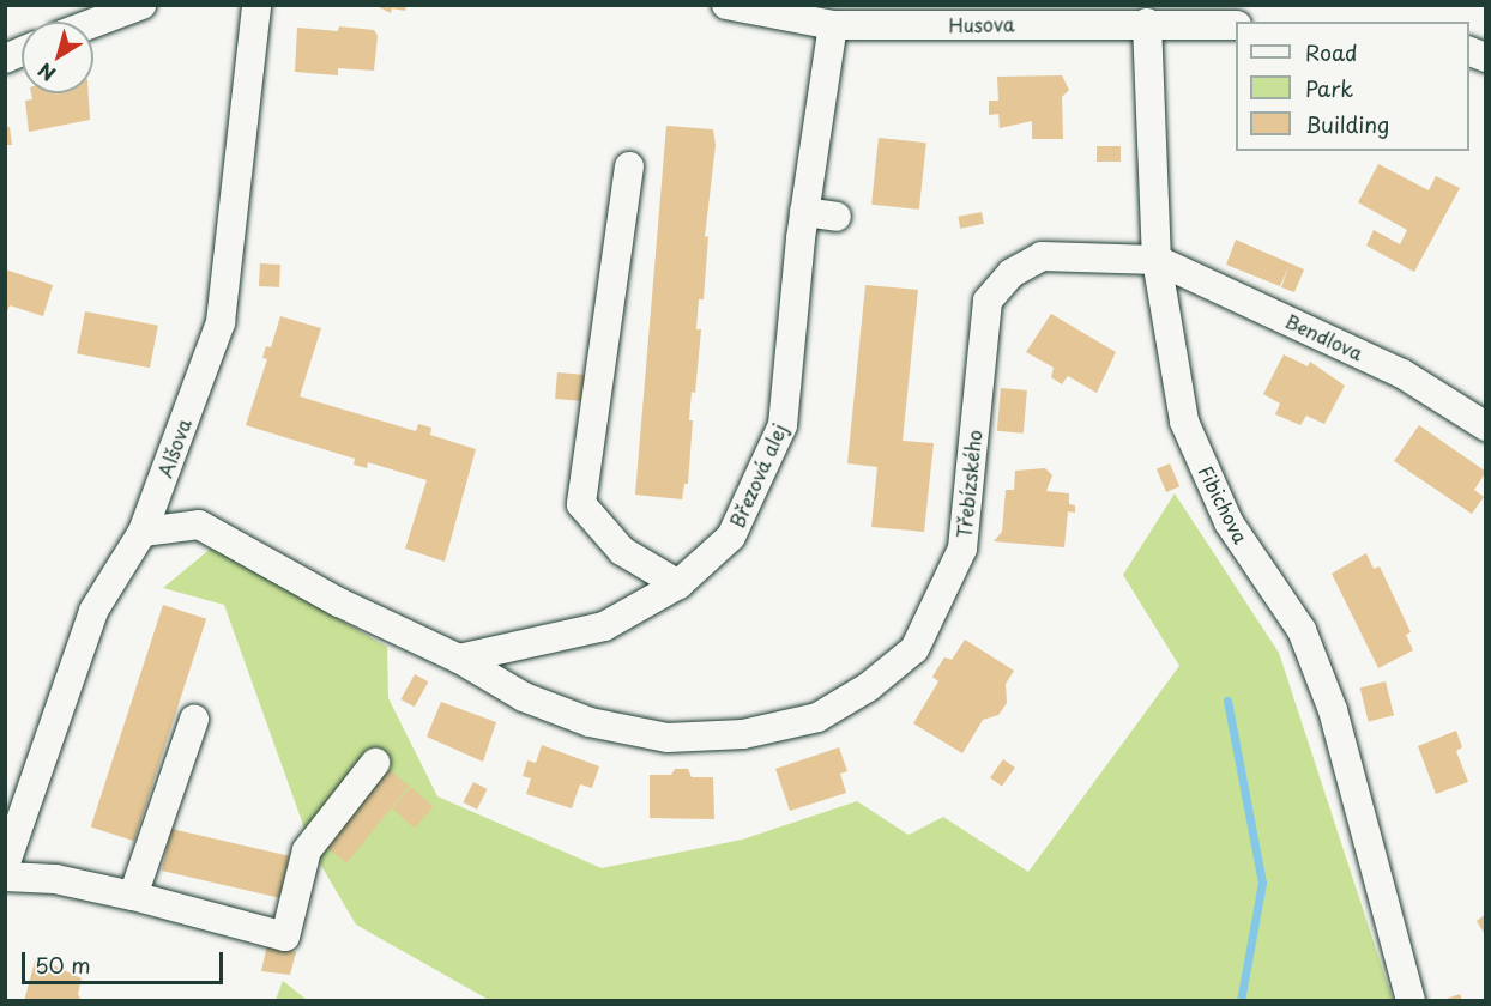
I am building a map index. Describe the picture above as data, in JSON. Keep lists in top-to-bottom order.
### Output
{
  "streets": {
    "street": [
      "Husova",
      "Bendlova",
      "Alšova",
      "Březová alej",
      "Třebízského",
      "Fibichova"
    ]
  },
  "crossings": [
    ["Husova", "Březová alej"],
    ["Husova", "Fibichova"],
    ["Bendlova", "Třebízského"],
    ["Bendlova", "Fibichova"],
    ["Březová alej", "Třebízského"],
    ["Třebízského", "Fibichova"]
  ],
  "legend": ["Road", "Park", "Building"],
  "scale_bar": "50 m",
  "north": "bottom left"
}
